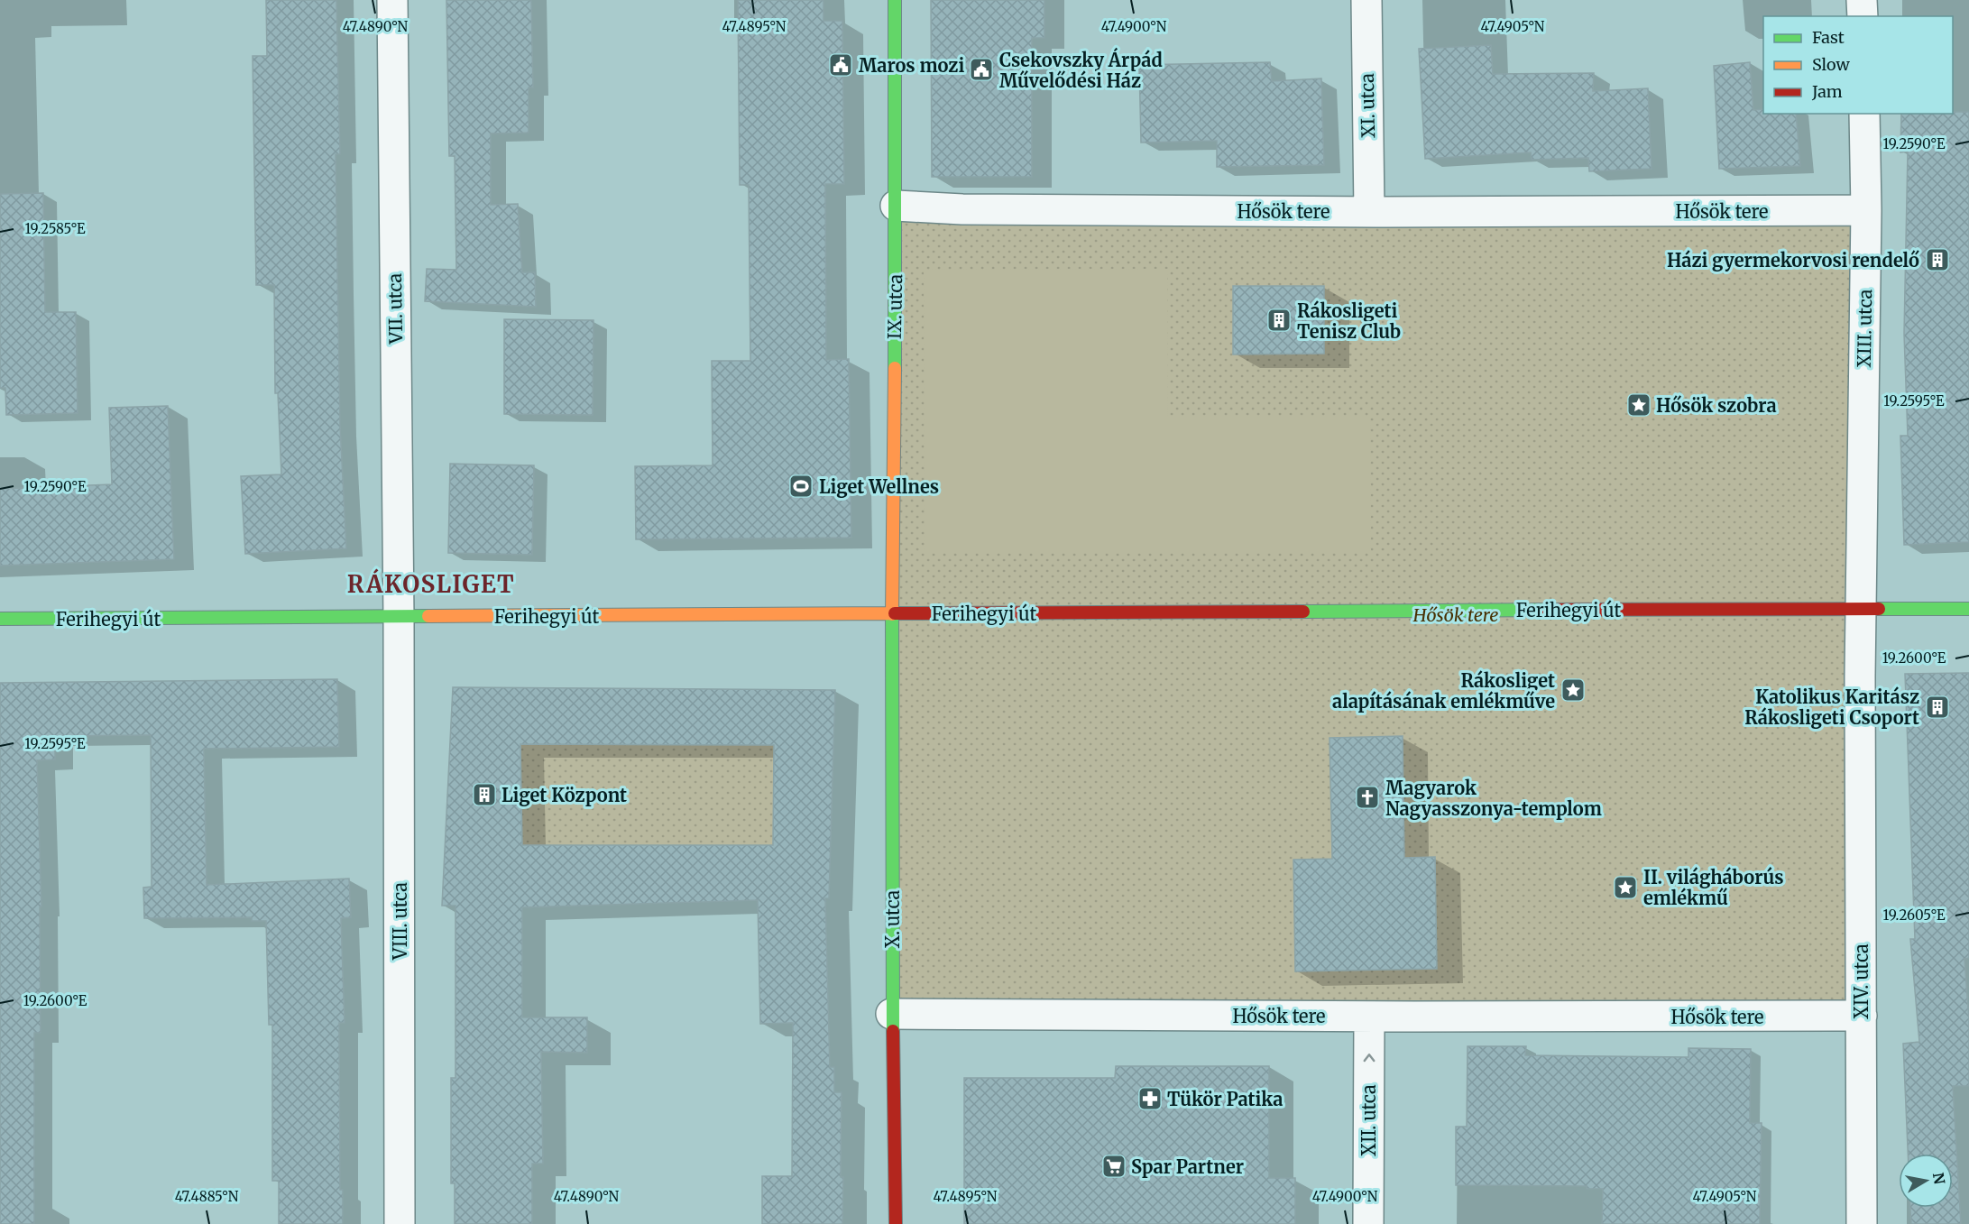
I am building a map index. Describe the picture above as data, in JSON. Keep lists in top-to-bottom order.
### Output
{
  "streets": {
    "street": [
      "XI. utca",
      "Hősök tere",
      "IX. utca",
      "VII. utca",
      "XIII. utca",
      "Ferihegyi út",
      "X. utca",
      "VIII. utca",
      "XIV. utca",
      "XII. utca"
    ]
  },
  "crossings": [
    ["XI. utca", "Hősök tere"],
    ["Hősök tere", "IX. utca"],
    ["Hősök tere", "XIII. utca"],
    ["Hősök tere", "X. utca"],
    ["Hősök tere", "XIV. utca"],
    ["Hősök tere", "XII. utca"],
    ["IX. utca", "Ferihegyi út"],
    ["IX. utca", "X. utca"],
    ["VII. utca", "Ferihegyi út"],
    ["VII. utca", "VIII. utca"],
    ["XIII. utca", "Ferihegyi út"],
    ["XIII. utca", "XIV. utca"],
    ["Ferihegyi út", "X. utca"],
    ["Ferihegyi út", "VIII. utca"],
    ["Ferihegyi út", "XIV. utca"]
  ],
  "one_way": ["XII. utca"],
  "districts": ["RÁKOSLIGET"],
  "parks": ["Hősök tere"],
  "places": {
    "public building": ["Maros mozi", "Csekovszky Árpád Művelődési Ház"],
    "building": [
      "Házi gyermekorvosi rendelő",
      "Rákosligeti Tenisz Club",
      "Katolikus Karitász Rákosligeti Csoport",
      "Liget Központ"
    ],
    "place": ["Hősök szobra", "Rákosliget alapításának emlékműve", "II. világháborús emlékmű"],
    "sports": ["Liget Wellnes"],
    "church": ["Magyarok Nagyasszonya-templom"],
    "pharmacy": ["Tükör Patika"],
    "supermarket": ["Spar Partner"]
  },
  "legend": ["Fast", "Slow", "Jam"],
  "north": "right",
  "coordinates": [
    "47.4890°N",
    "47.4895°N",
    "47.4900°N",
    "47.4905°N",
    "19.2590°E",
    "19.2585°E",
    "19.2595°E",
    "19.2600°E",
    "19.2605°E",
    "47.4885°N"
  ]
}
